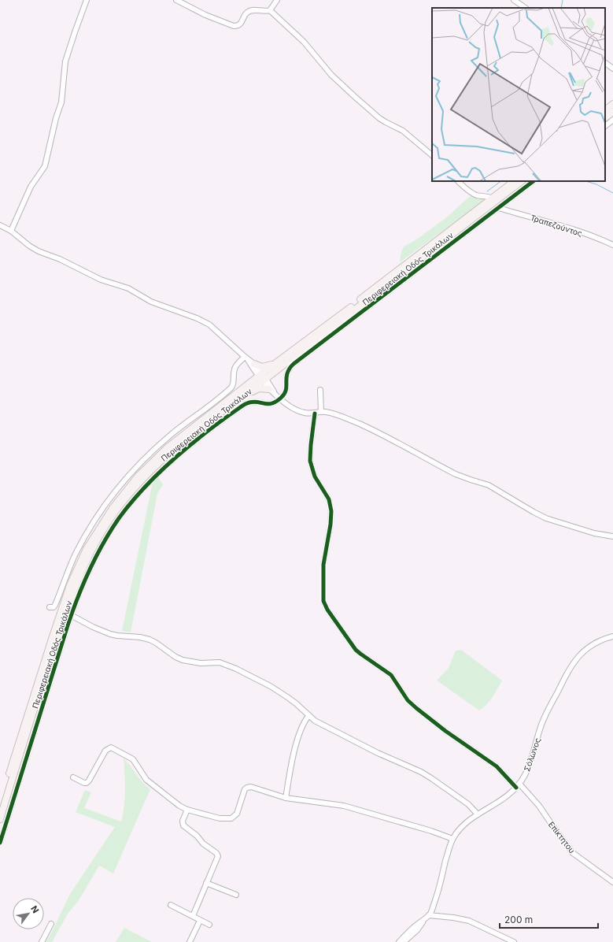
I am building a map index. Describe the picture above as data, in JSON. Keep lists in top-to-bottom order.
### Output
{
  "streets": {
    "main road": ["Περιφερειακή Οδός Τρικάλων"],
    "street": ["Τραπεζούντος", "Σόλωνος", "Επίκτητου"]
  },
  "crossings": [
    ["Σόλωνος", "Επίκτητου"]
  ],
  "scale_bar": "200 m",
  "north": "top right"
}
